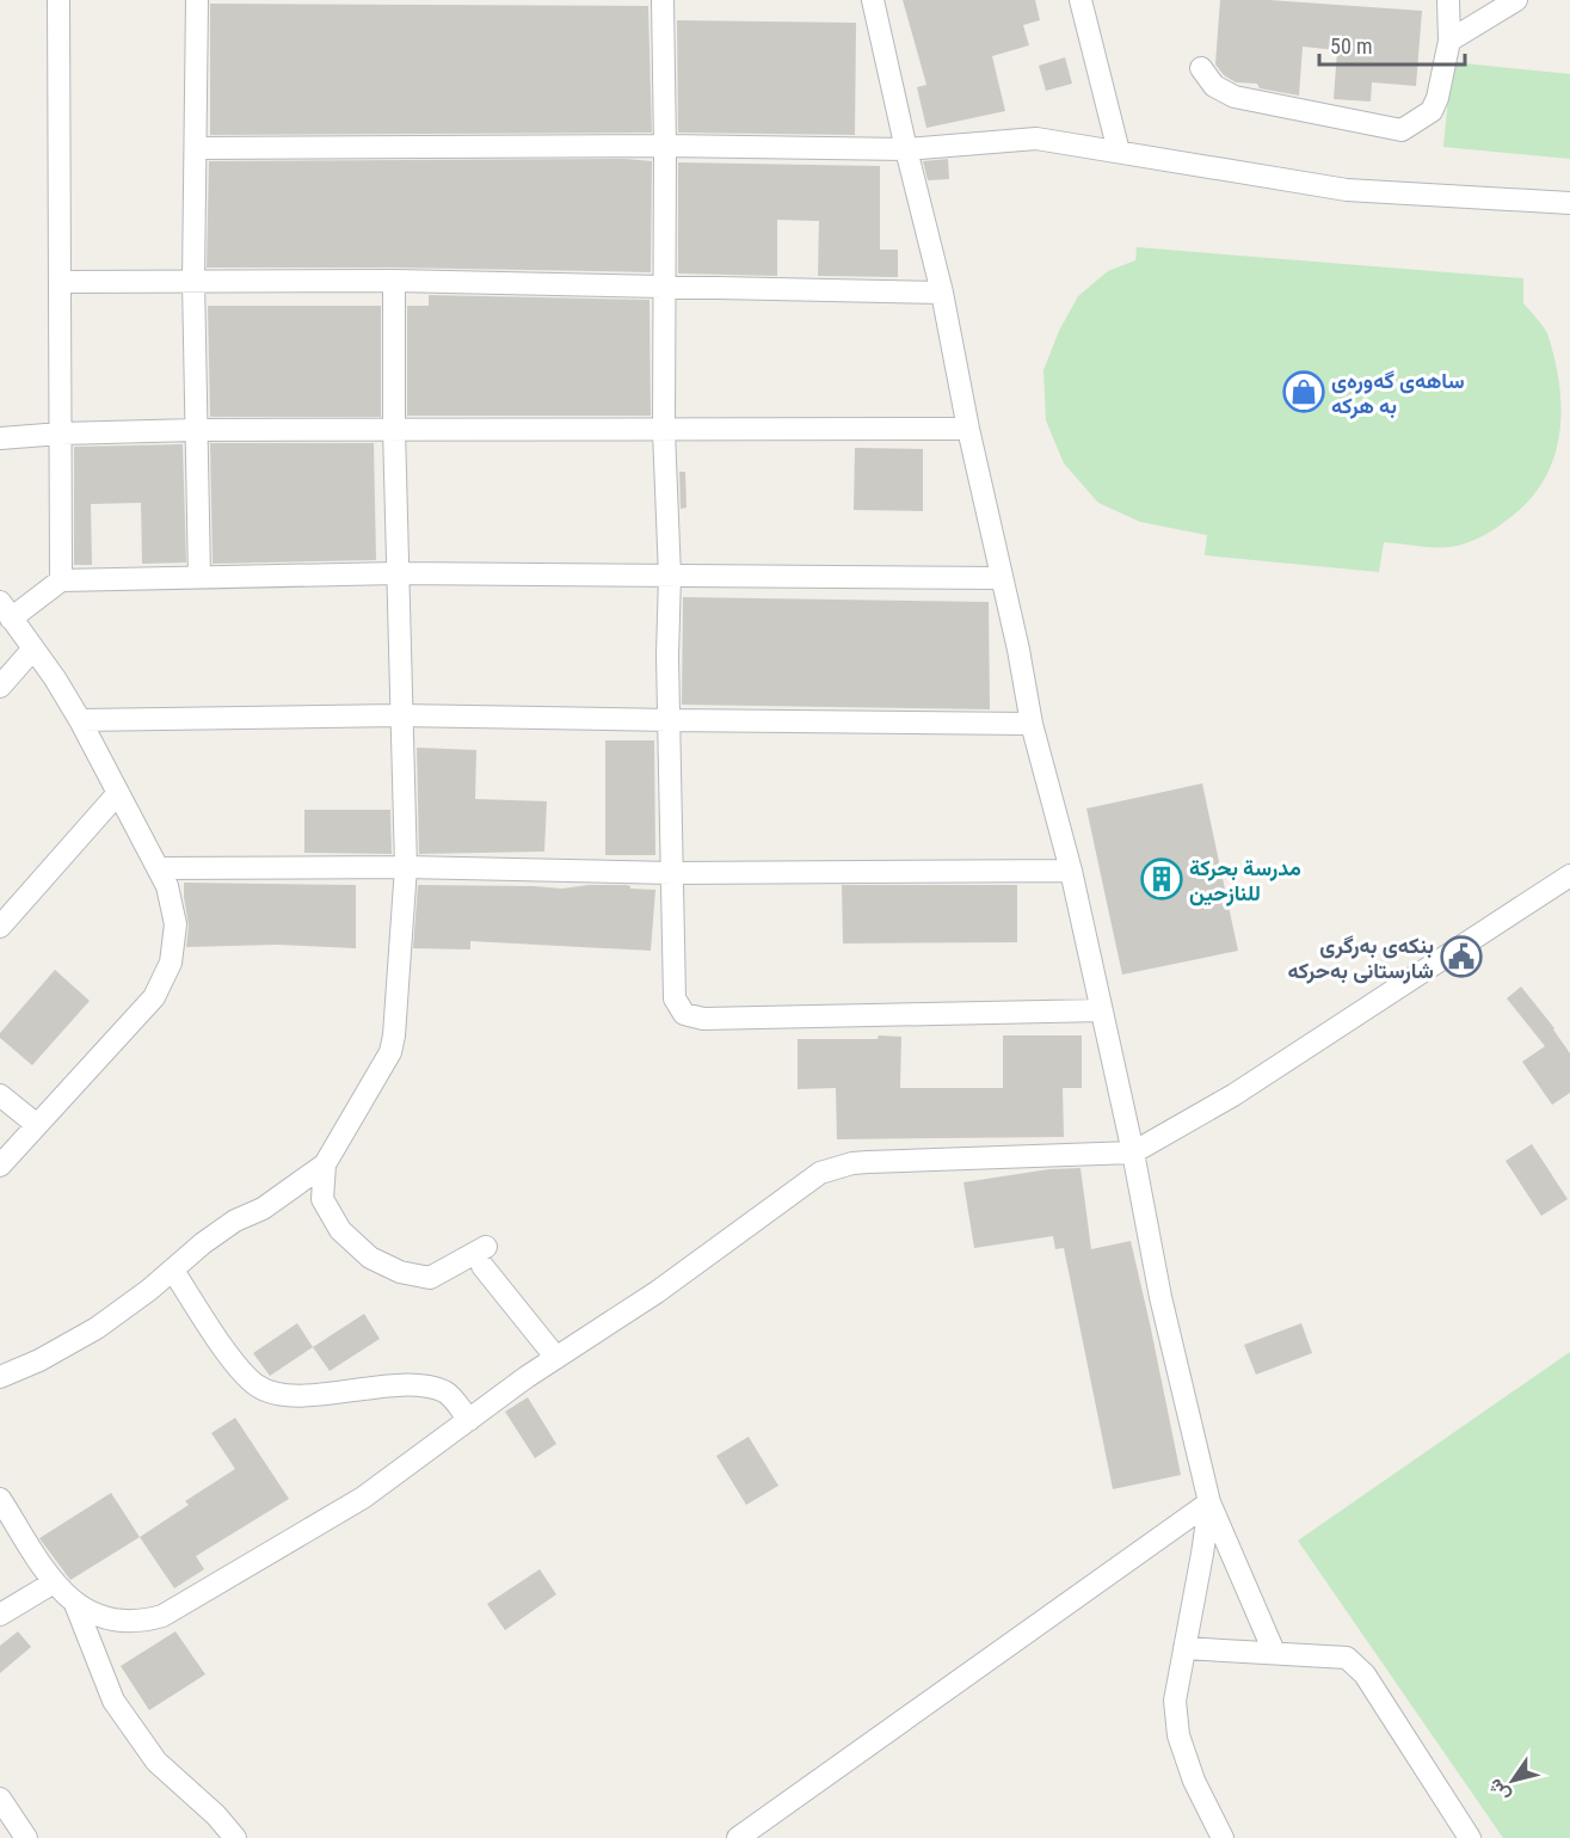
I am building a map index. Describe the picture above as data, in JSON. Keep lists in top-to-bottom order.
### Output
{
  "places": {
    "shop": ["ساهه‌ی گه‌وره‌ی به هركه‌"],
    "building": ["مدرسة بحركة للنازحين"],
    "public building": ["بنکەی بەرگری شارستانی بەحرکە"]
  },
  "scale_bar": "50 m",
  "north": "bottom left"
}
